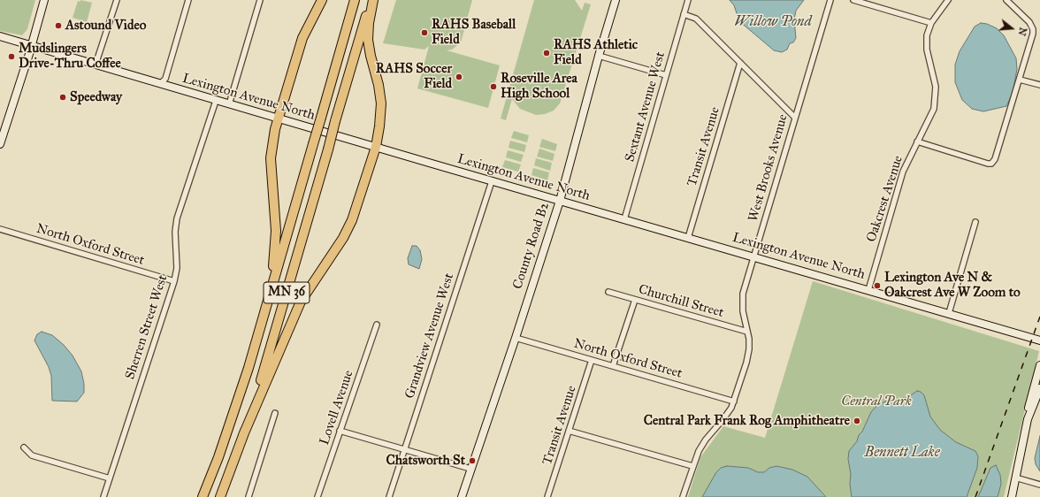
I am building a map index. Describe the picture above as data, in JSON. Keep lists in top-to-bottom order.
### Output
{
  "streets": {
    "highway": ["MN 36"],
    "main road": ["Lexington Avenue North", "County Road B2"],
    "street": [
      "Sextant Avenue West",
      "Transit Avenue",
      "West Brooks Avenue",
      "Oakcrest Avenue",
      "North Oxford Street",
      "Churchill Street",
      "Sherren Street West",
      "Grandview Avenue West",
      "Lovell Avenue"
    ]
  },
  "crossings": [
    ["Lexington Avenue North", "Sextant Avenue West"],
    ["Lexington Avenue North", "Transit Avenue"],
    ["Lexington Avenue North", "West Brooks Avenue"],
    ["Lexington Avenue North", "Oakcrest Avenue"],
    ["Lexington Avenue North", "County Road B2"],
    ["Lexington Avenue North", "Sherren Street West"],
    ["Lexington Avenue North", "Grandview Avenue West"],
    ["Transit Avenue", "North Oxford Street"],
    ["West Brooks Avenue", "North Oxford Street"],
    ["West Brooks Avenue", "Churchill Street"],
    ["North Oxford Street", "County Road B2"],
    ["North Oxford Street", "Sherren Street West"]
  ],
  "water": ["Willow Pond", "Bennett Lake"],
  "parks": ["Central Park"],
  "places": [
    "Astound Video",
    "RAHS Baseball Field",
    "RAHS Athletic Field",
    "Mudslingers Drive-Thru Coffee",
    "RAHS Soccer Field",
    "Roseville Area High School",
    "Speedway",
    "Lexington Ave N & Oakcrest Ave W Zoom to",
    "Central Park Frank Rog Amphitheatre",
    "Chatsworth St"
  ],
  "north": "right"
}
